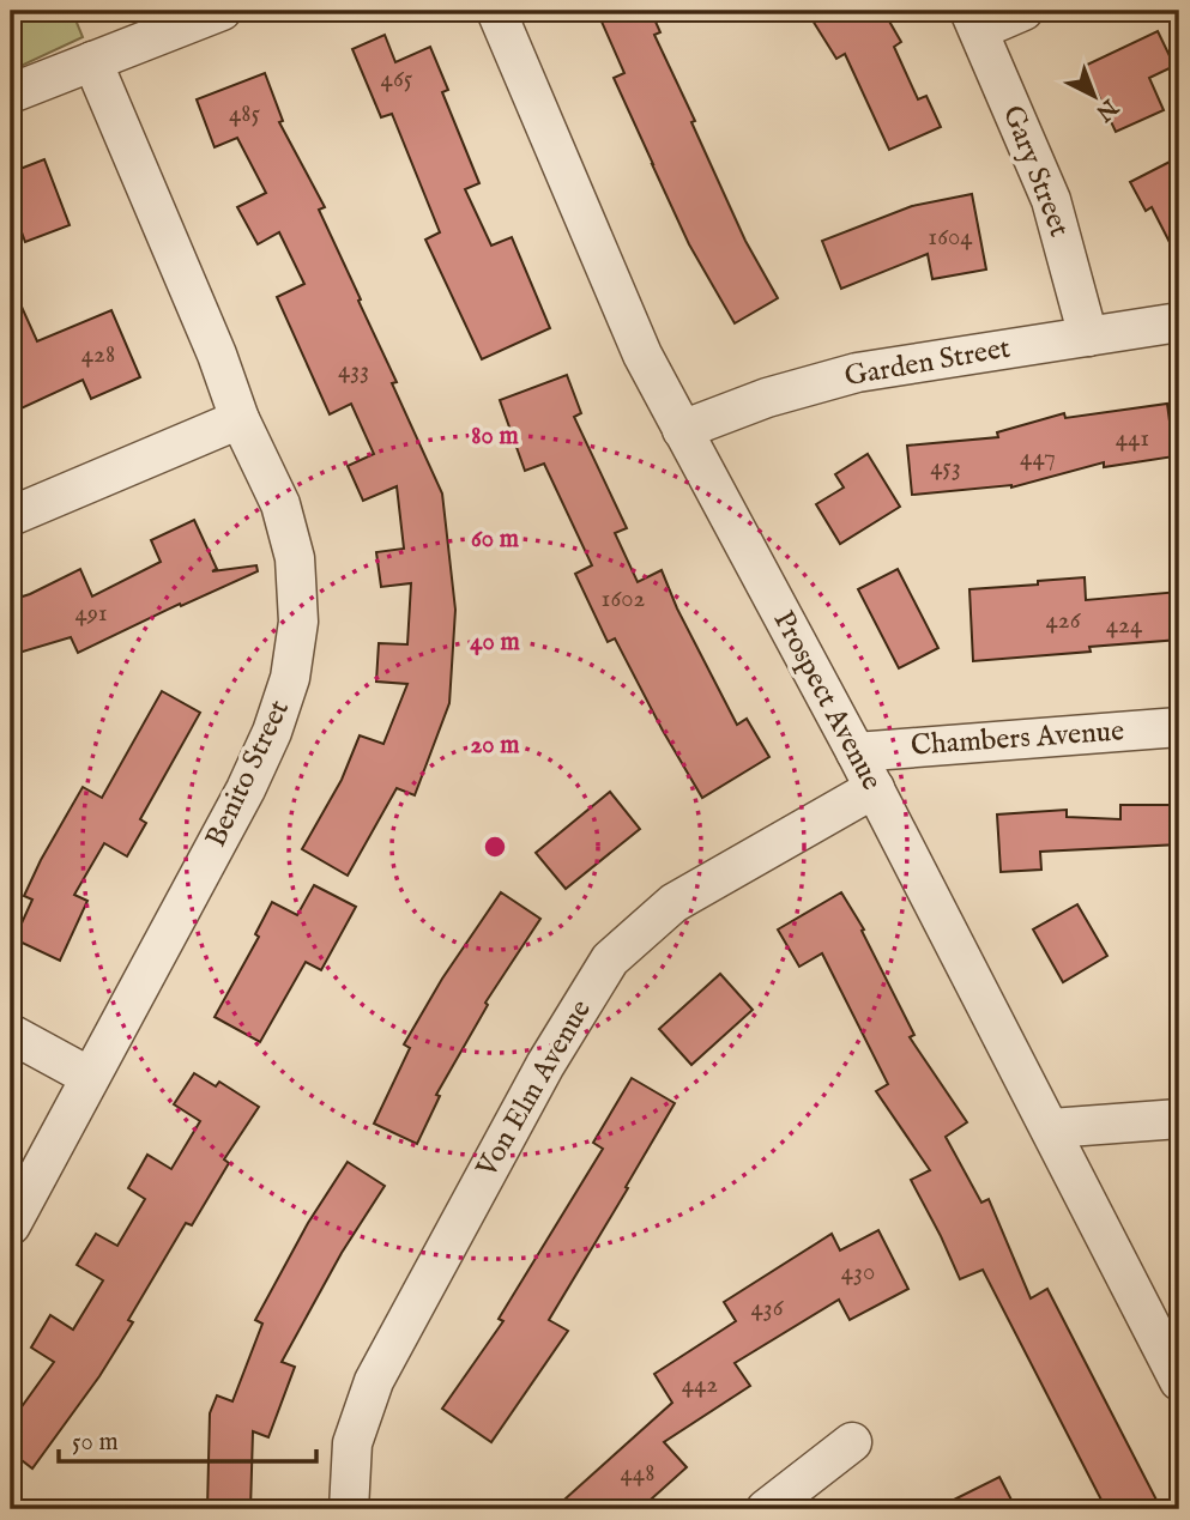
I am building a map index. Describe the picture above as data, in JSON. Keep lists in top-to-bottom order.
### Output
{
  "streets": {
    "street": [
      "Gary Street",
      "Garden Street",
      "Prospect Avenue",
      "Chambers Avenue",
      "Benito Street",
      "Von Elm Avenue"
    ]
  },
  "crossings": [
    ["Gary Street", "Garden Street"],
    ["Garden Street", "Prospect Avenue"],
    ["Prospect Avenue", "Chambers Avenue"],
    ["Prospect Avenue", "Von Elm Avenue"]
  ],
  "house_numbers": [
    "465",
    "485",
    "1604",
    "428",
    "433",
    "441",
    "447",
    "453",
    "1602",
    "491",
    "426",
    "424",
    "430",
    "436",
    "442",
    "448"
  ],
  "scale_bar": "50 m",
  "north": "bottom right",
  "rings": [
    "80 m",
    "60 m",
    "40 m",
    "20 m"
  ]
}
